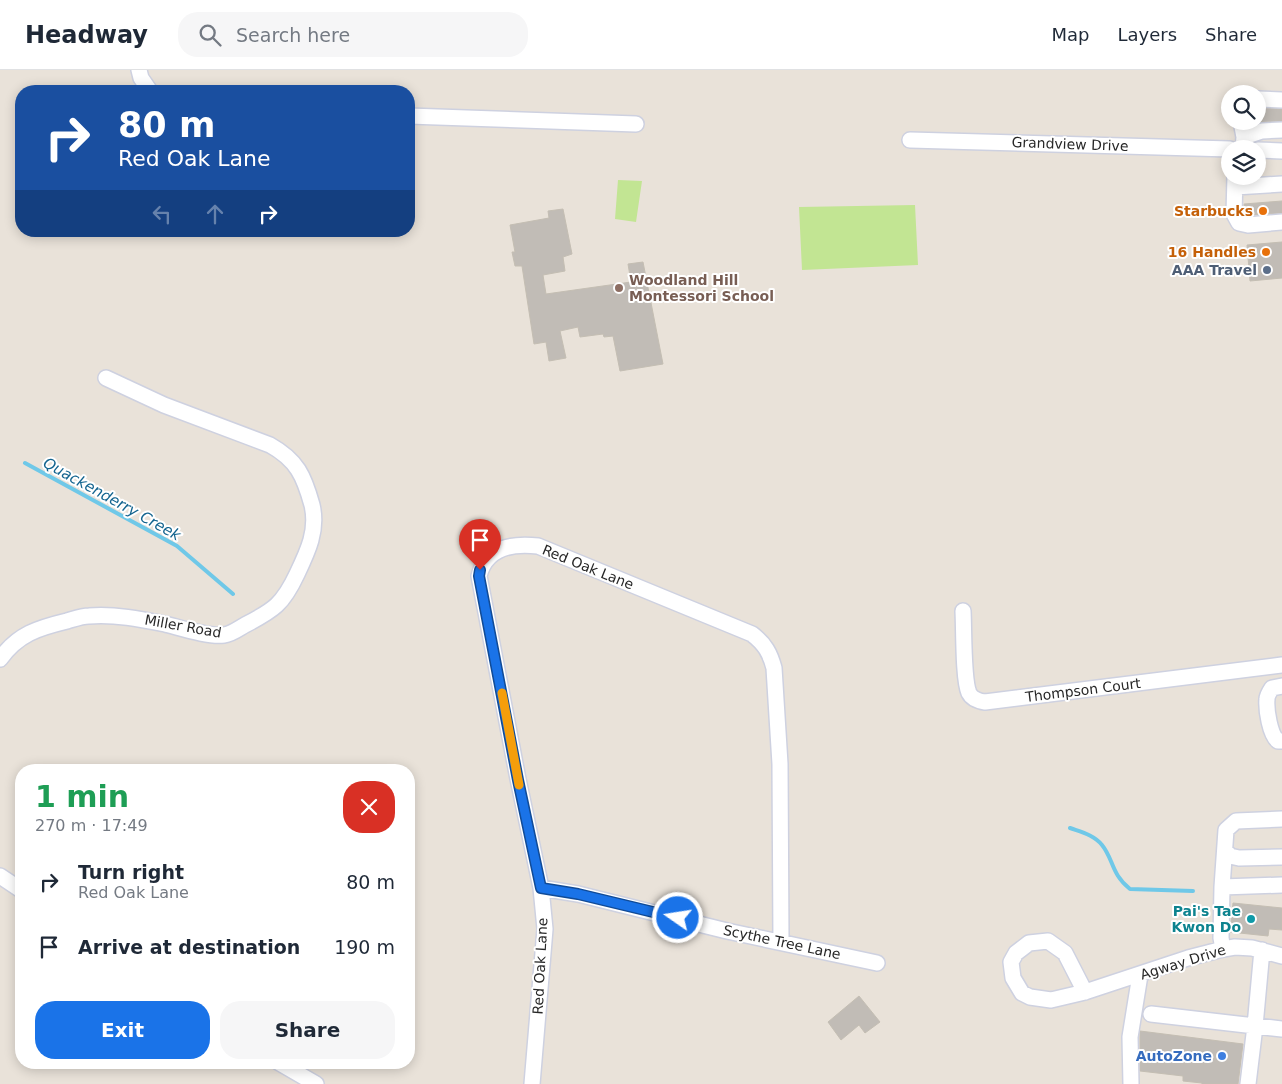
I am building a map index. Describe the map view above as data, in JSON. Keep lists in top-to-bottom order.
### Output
{
  "streets": {
    "street": [
      "Grandview Drive",
      "Red Oak Lane",
      "Miller Road",
      "Thompson Court",
      "Scythe Tree Lane",
      "Agway Drive"
    ]
  },
  "crossings": [
    ["Red Oak Lane", "Scythe Tree Lane"]
  ],
  "water": ["Quackenderry Creek"],
  "places": [
    "Starbucks",
    "16 Handles",
    "AAA Travel",
    "Woodland Hill Montessori School",
    "Pai's Tae Kwon Do",
    "AutoZone"
  ],
  "page": {
    "header": "Headway",
    "search": "Search here",
    "nav": ["Map", "Layers", "Share"],
    "turn": ["80 m", "Red Oak Lane"],
    "heading": ["1 min", "270 m · 17:49"],
    "list": [
      {
        "name": "Turn right",
        "note": "Red Oak Lane",
        "value": "80 m"
      },
      {
        "name": "Arrive at destination",
        "value": "190 m"
      }
    ],
    "buttons": ["Exit", "Share"]
  }
}
